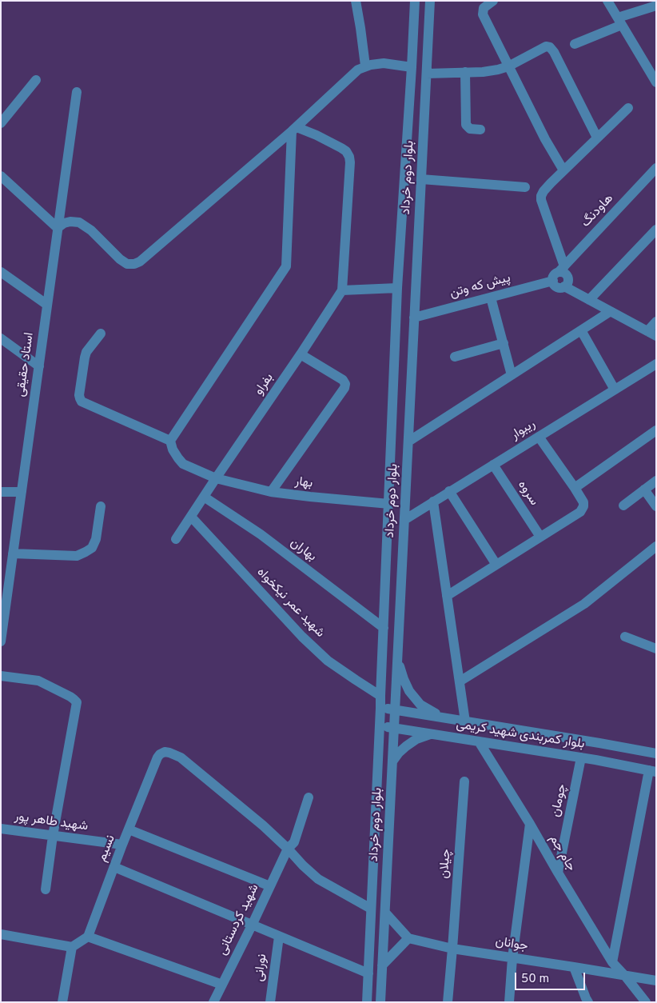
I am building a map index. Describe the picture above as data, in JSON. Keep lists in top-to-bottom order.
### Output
{
  "streets": {
    "street": [
      "بلوار دوم خرداد",
      "هاودنگ",
      "پیش که وتن",
      "استاد حقیقی",
      "بفراو",
      "ریبوار",
      "بهار",
      "سروه",
      "بهاران",
      "شهید عمر نیکخواه",
      "بلوار کمربندی شهید کریمی",
      "چومان",
      "شهید طاهر پور",
      "نسیم",
      "جام جم",
      "چیلان",
      "شهید کردستانی",
      "جوانان",
      "نورانی"
    ]
  },
  "crossings": [
    ["بلوار دوم خرداد", "پیش که وتن"],
    ["بلوار دوم خرداد", "ریبوار"],
    ["بلوار دوم خرداد", "بهار"],
    ["بلوار دوم خرداد", "بهاران"],
    ["بلوار دوم خرداد", "شهید عمر نیکخواه"],
    ["بلوار دوم خرداد", "بلوار کمربندی شهید کریمی"],
    ["هاودنگ", "پیش که وتن"],
    ["بفراو", "بهار"],
    ["بفراو", "بهاران"],
    ["بفراو", "شهید عمر نیکخواه"],
    ["ریبوار", "سروه"],
    ["بلوار کمربندی شهید کریمی", "چومان"],
    ["بلوار کمربندی شهید کریمی", "جام جم"],
    ["چومان", "جام جم"],
    ["شهید طاهر پور", "نسیم"],
    ["نسیم", "شهید کردستانی"],
    ["جام جم", "جوانان"],
    ["چیلان", "جوانان"]
  ],
  "scale_bar": "50 m"
}
